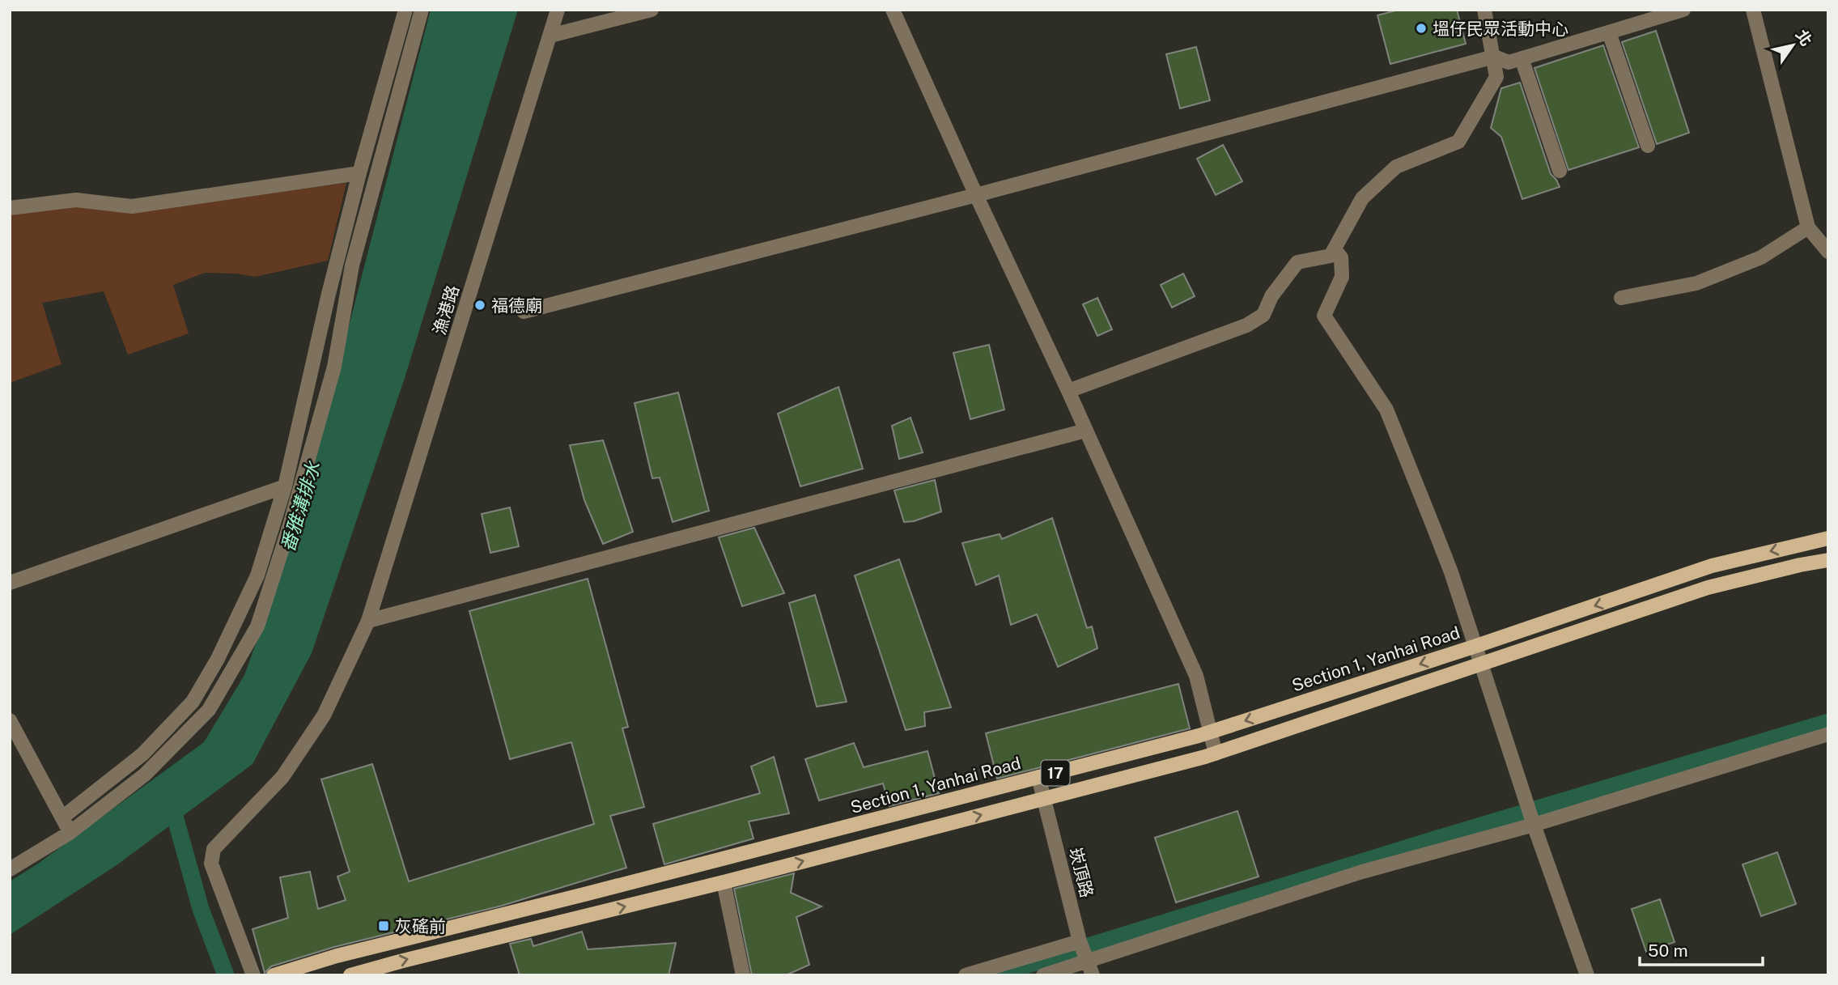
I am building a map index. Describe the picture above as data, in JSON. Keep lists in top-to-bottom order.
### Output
{
  "streets": {
    "main road": ["Section 1, Yanhai Road", "17"],
    "street": ["漁港路", "崁頂路"]
  },
  "crossings": [
    ["Section 1, Yanhai Road", "崁頂路"],
    ["17", "崁頂路"]
  ],
  "water": ["番雅溝排水"],
  "places": {
    "other": ["塭仔民眾活動中心", "福德廟"],
    "transit": ["灰磘前"]
  },
  "scale_bar": "50 m",
  "north": "top right"
}
